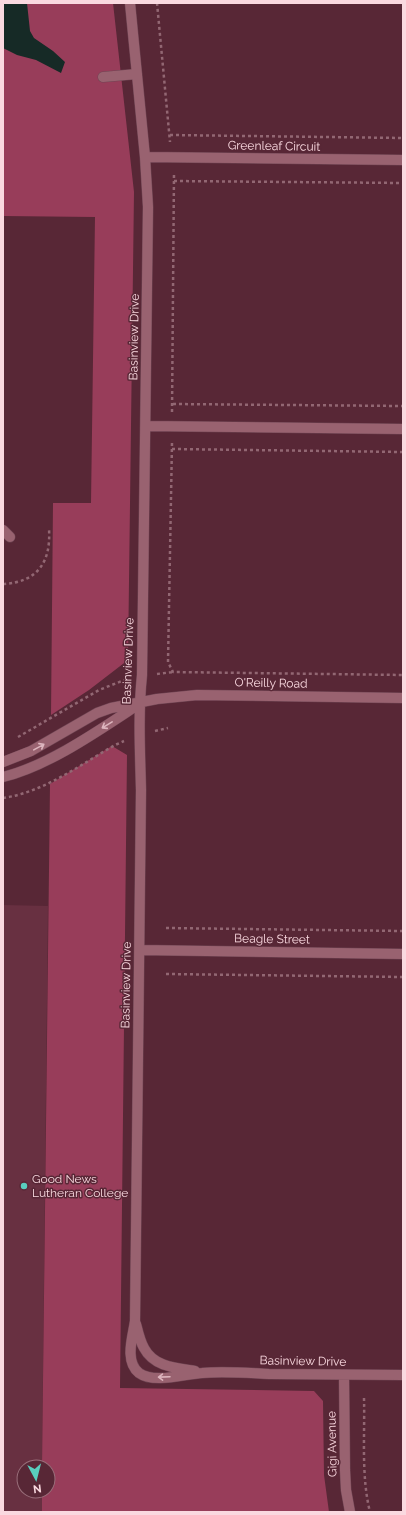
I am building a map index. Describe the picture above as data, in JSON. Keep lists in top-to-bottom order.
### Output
{
  "streets": {
    "street": [
      "Greenleaf Circuit",
      "Basinview Drive",
      "O'Reilly Road",
      "Beagle Street",
      "Gigi Avenue"
    ]
  },
  "crossings": [
    ["Greenleaf Circuit", "Basinview Drive"],
    ["Basinview Drive", "O'Reilly Road"],
    ["Basinview Drive", "Beagle Street"],
    ["Basinview Drive", "Gigi Avenue"]
  ],
  "places": ["Good News Lutheran College"],
  "north": "bottom"
}
